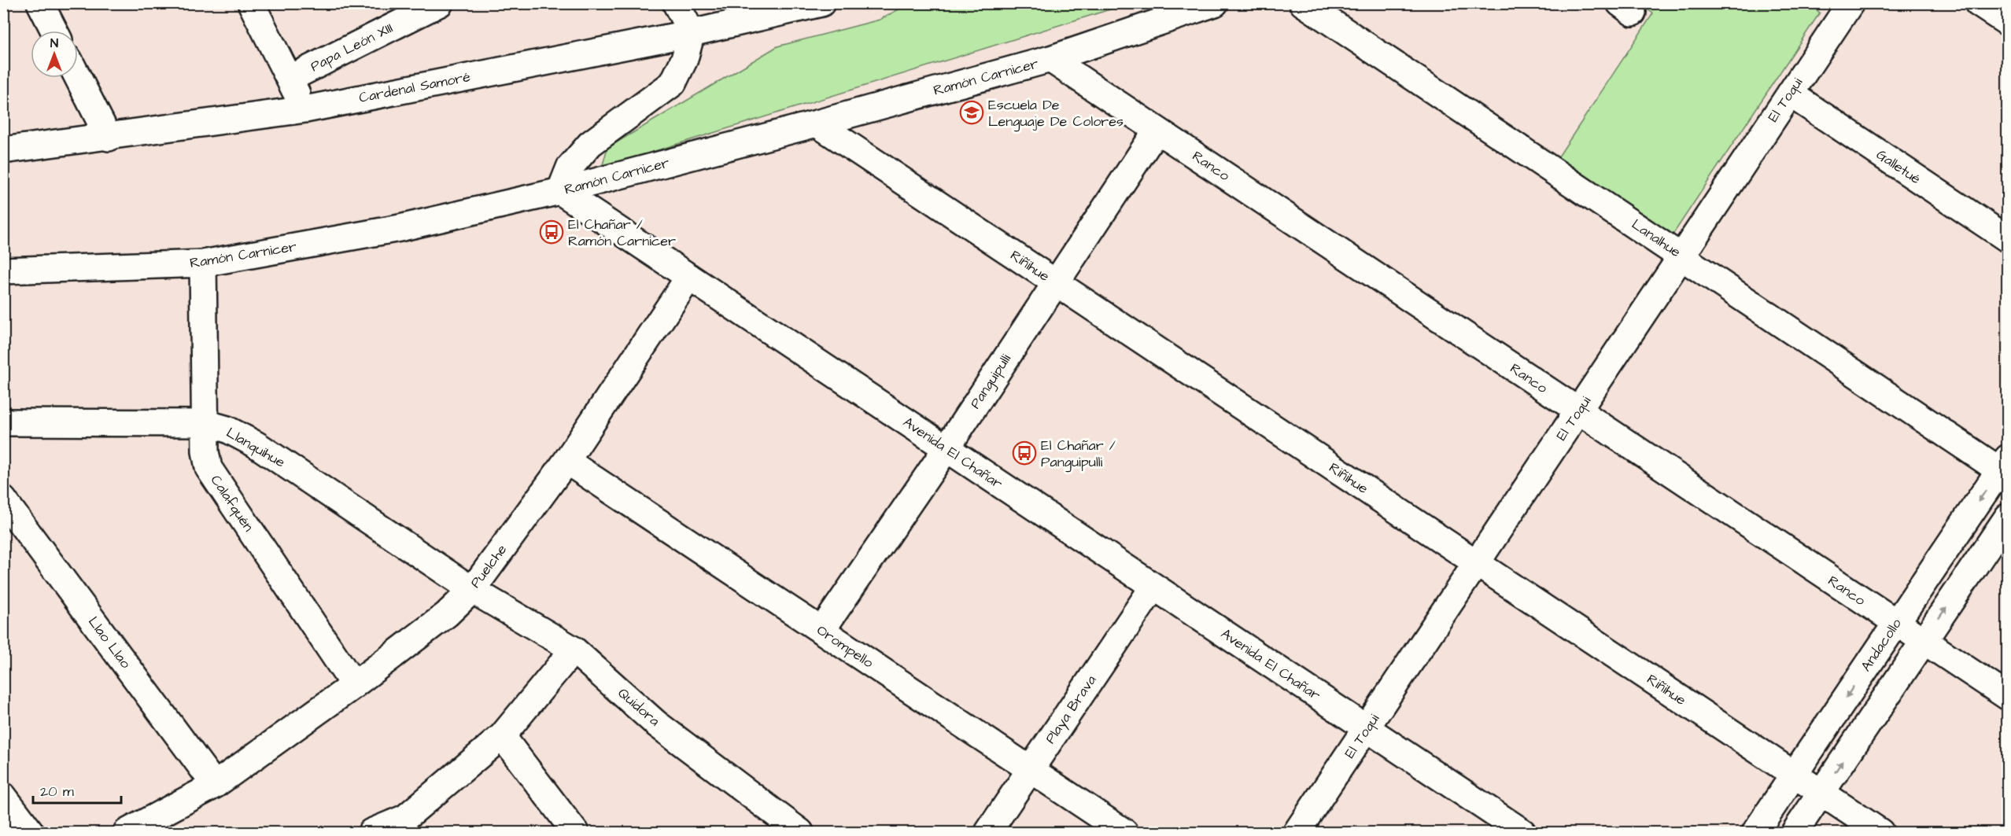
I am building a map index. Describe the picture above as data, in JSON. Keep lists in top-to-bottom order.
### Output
{
  "streets": {
    "street": [
      "Papa León XIII",
      "Ramón Carnicer",
      "Cardenal Samoré",
      "El Toqui",
      "Ranco",
      "Galletué",
      "Lanalhue",
      "Riñihue",
      "Panguipulli",
      "Llanquihue",
      "Avenida El Chañar",
      "Calafquén",
      "Puelche",
      "Llao Llao",
      "Andacollo",
      "Orompello",
      "Quidora",
      "Playa Brava"
    ]
  },
  "crossings": [
    ["Ramón Carnicer", "Ranco"],
    ["Ramón Carnicer", "Riñihue"],
    ["Ramón Carnicer", "Avenida El Chañar"],
    ["Ramón Carnicer", "Calafquén"],
    ["El Toqui", "Ranco"],
    ["El Toqui", "Galletué"],
    ["El Toqui", "Lanalhue"],
    ["El Toqui", "Riñihue"],
    ["El Toqui", "Avenida El Chañar"],
    ["Ranco", "Panguipulli"],
    ["Ranco", "Andacollo"],
    ["Lanalhue", "Andacollo"],
    ["Riñihue", "Panguipulli"],
    ["Riñihue", "Andacollo"],
    ["Panguipulli", "Avenida El Chañar"],
    ["Panguipulli", "Orompello"],
    ["Llanquihue", "Calafquén"],
    ["Llanquihue", "Puelche"],
    ["Llanquihue", "Quidora"],
    ["Avenida El Chañar", "Puelche"],
    ["Avenida El Chañar", "Playa Brava"],
    ["Calafquén", "Puelche"],
    ["Puelche", "Llao Llao"],
    ["Puelche", "Orompello"],
    ["Puelche", "Quidora"],
    ["Orompello", "Playa Brava"]
  ],
  "places": {
    "school or university": ["Escuela De Lenguaje De Colores"],
    "bus stop": ["El Chañar / Ramón Carnicer", "El Chañar / Panguipulli"]
  },
  "scale_bar": "20 m",
  "north": "top"
}
